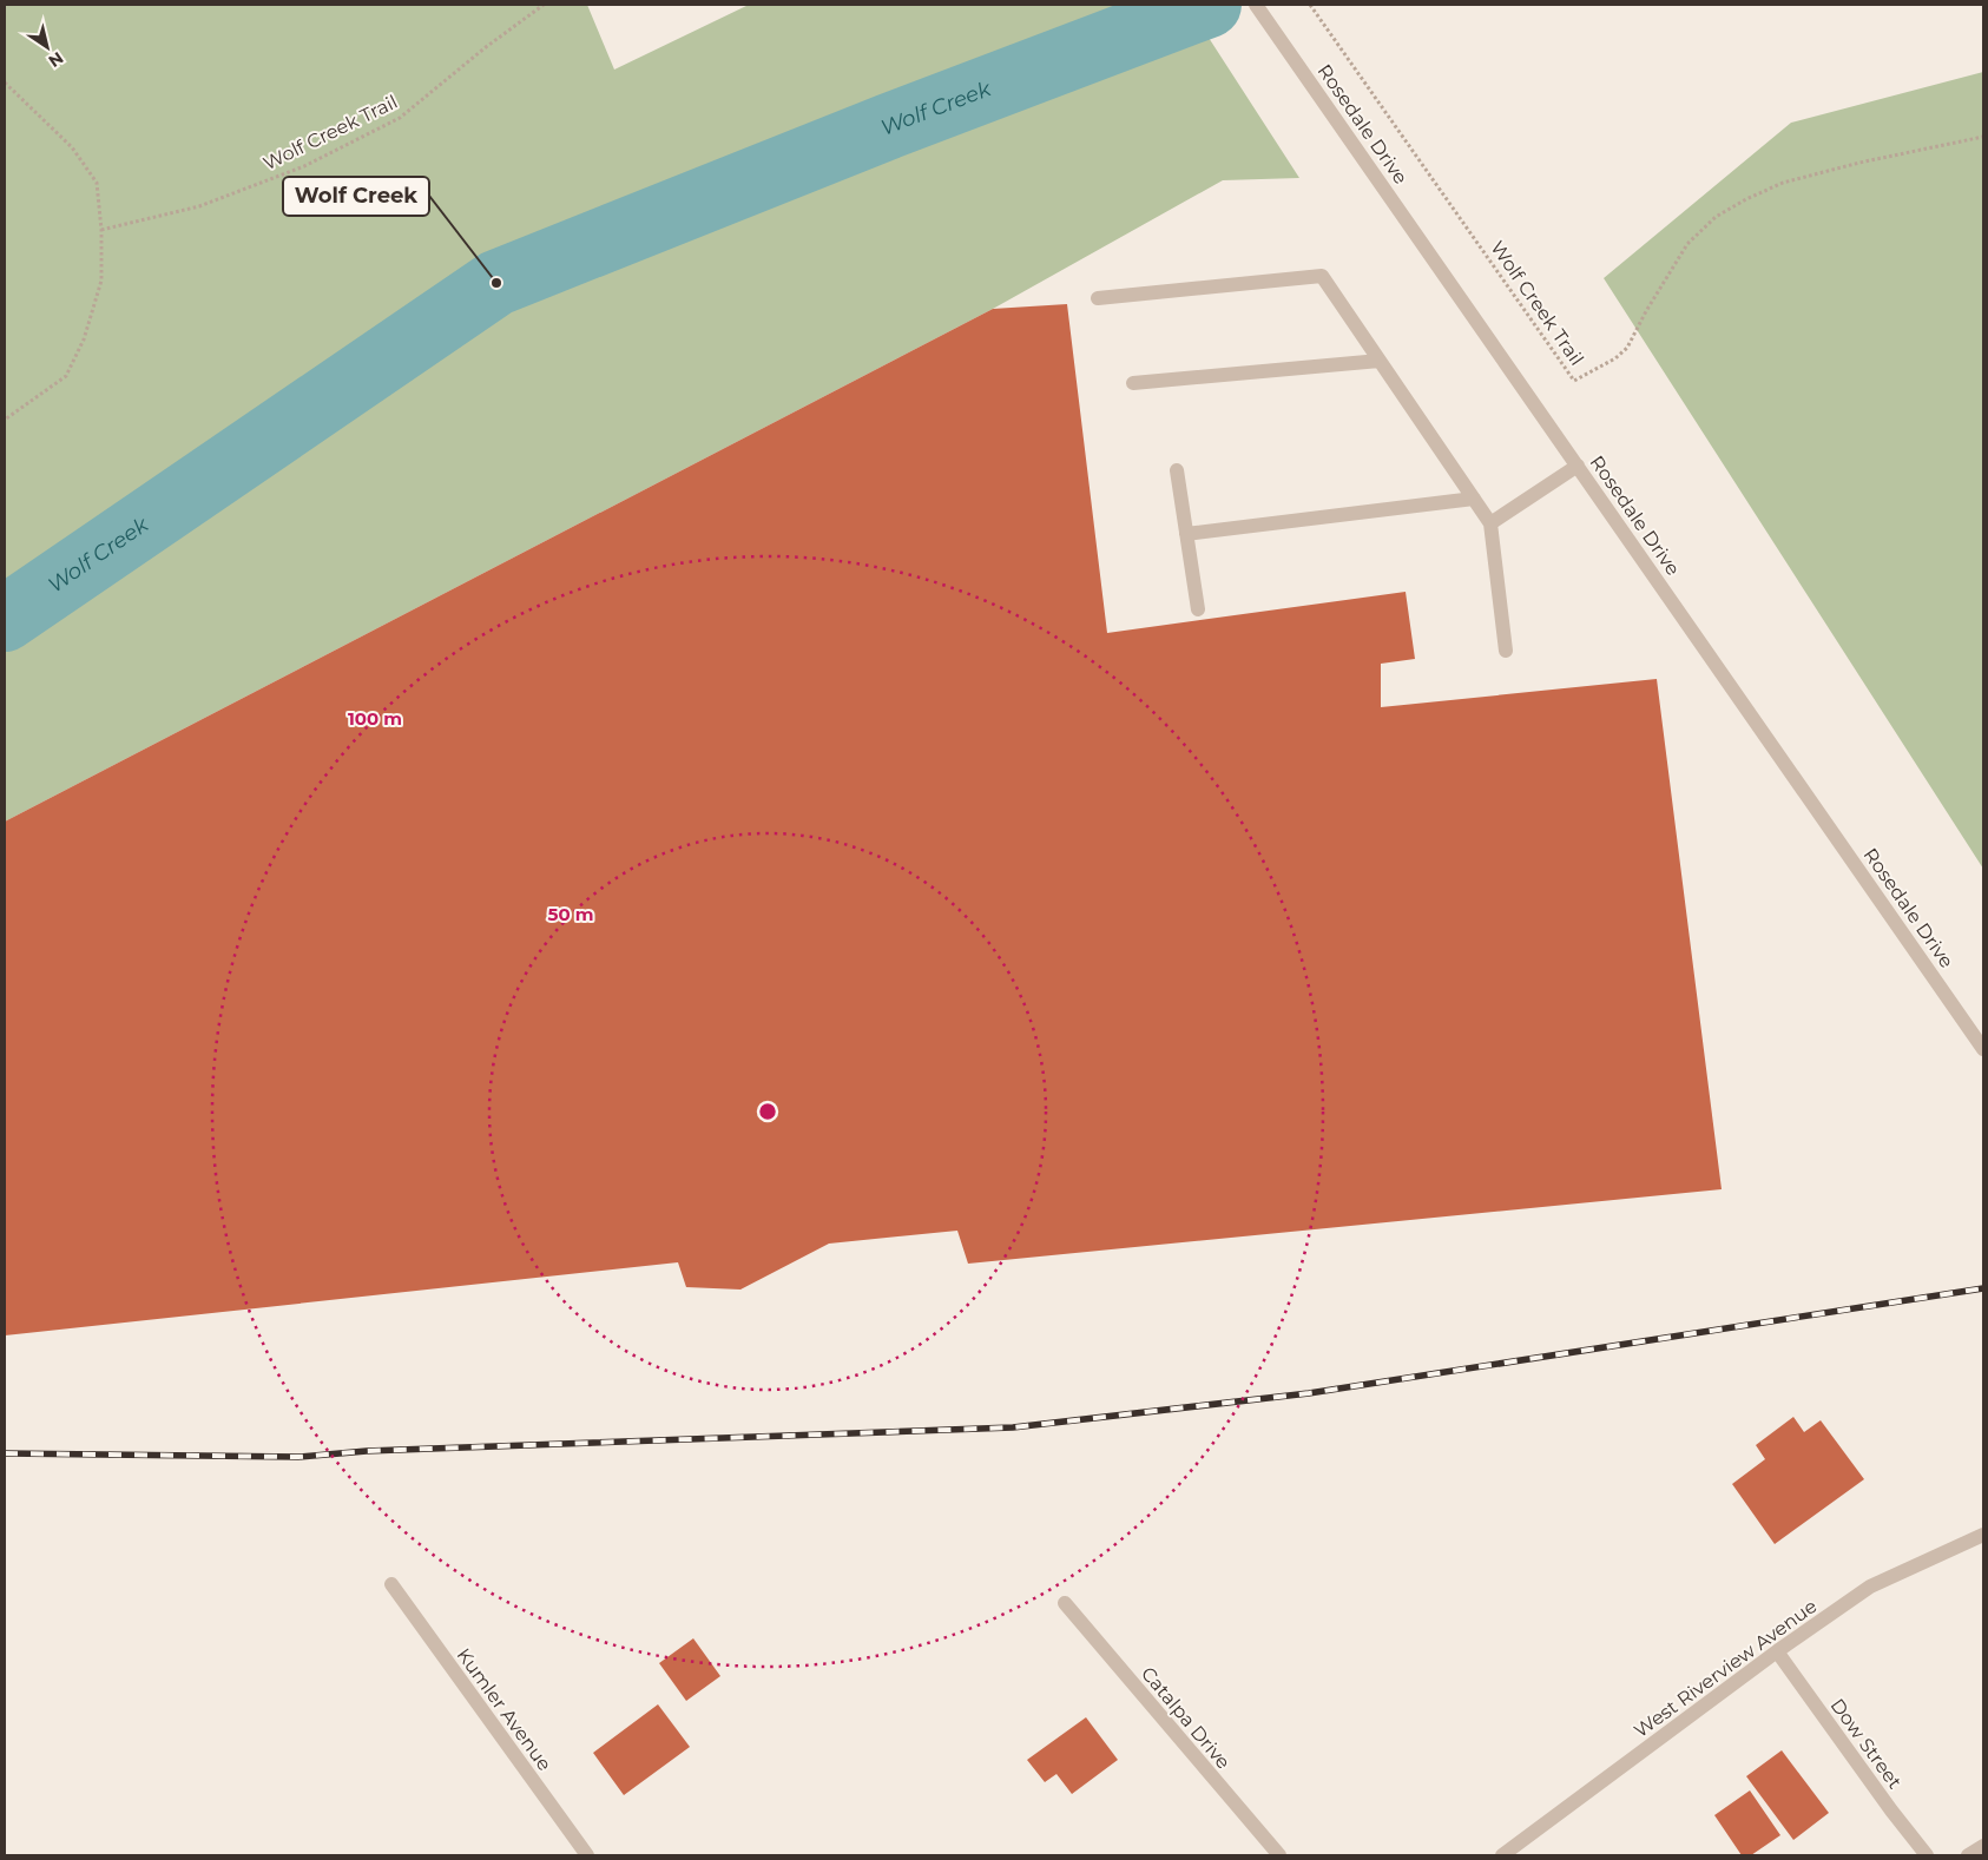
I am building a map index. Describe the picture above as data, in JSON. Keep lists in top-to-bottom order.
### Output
{
  "streets": {
    "street": [
      "Rosedale Drive",
      "West Riverview Avenue",
      "Kumler Avenue",
      "Catalpa Drive",
      "Dow Street"
    ],
    "path": ["Wolf Creek Trail"]
  },
  "crossings": [
    ["West Riverview Avenue", "Dow Street"]
  ],
  "water": ["Wolf Creek"],
  "places": ["Wolf Creek"],
  "north": "bottom right",
  "rings": ["100 m", "50 m"]
}
